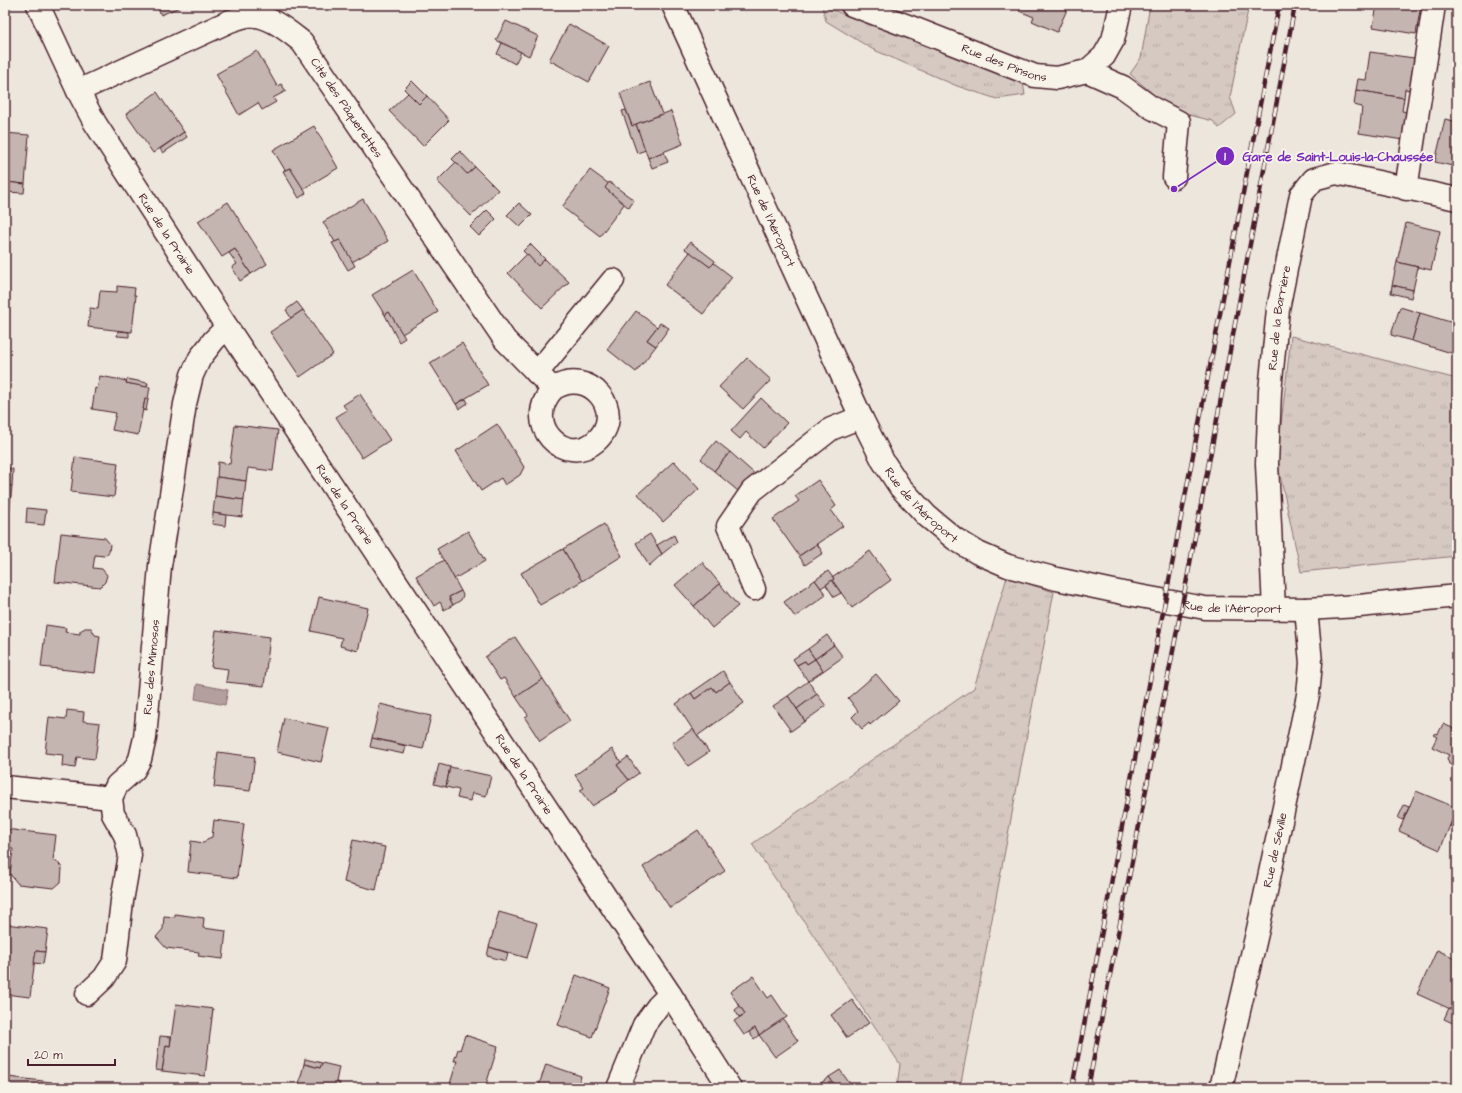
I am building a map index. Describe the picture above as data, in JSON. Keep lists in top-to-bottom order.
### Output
{
  "streets": {
    "street": [
      "Rue des Pinsons",
      "Cité des Pâquerettes",
      "Rue de l'Aéroport",
      "Rue de la Prairie",
      "Rue de la Barrière",
      "Rue des Mimosas",
      "Rue de Séville"
    ]
  },
  "crossings": [
    ["Cité des Pâquerettes", "Rue de la Prairie"],
    ["Rue de l'Aéroport", "Rue de la Barrière"],
    ["Rue de l'Aéroport", "Rue de Séville"],
    ["Rue de la Prairie", "Rue des Mimosas"]
  ],
  "places": ["Gare de Saint-Louis-la-Chaussée"],
  "scale_bar": "20 m"
}
